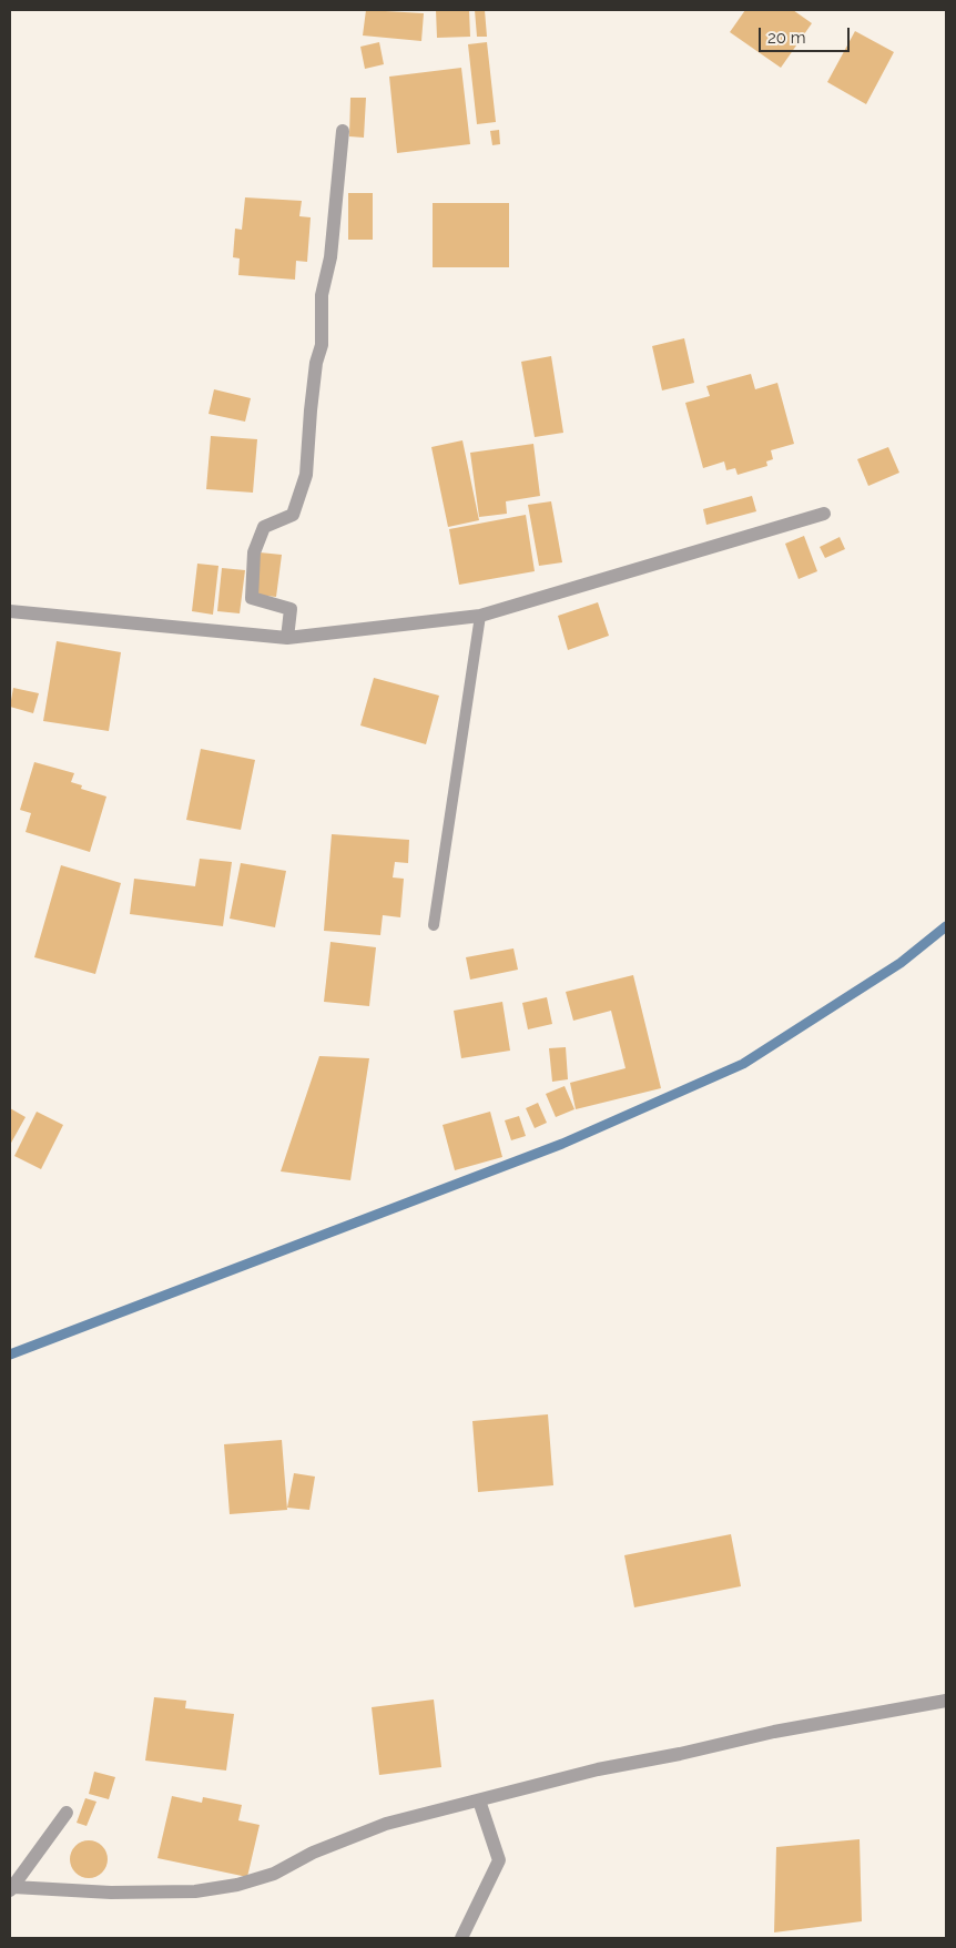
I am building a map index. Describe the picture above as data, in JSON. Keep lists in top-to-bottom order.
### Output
{
  "scale_bar": "20 m"
}
